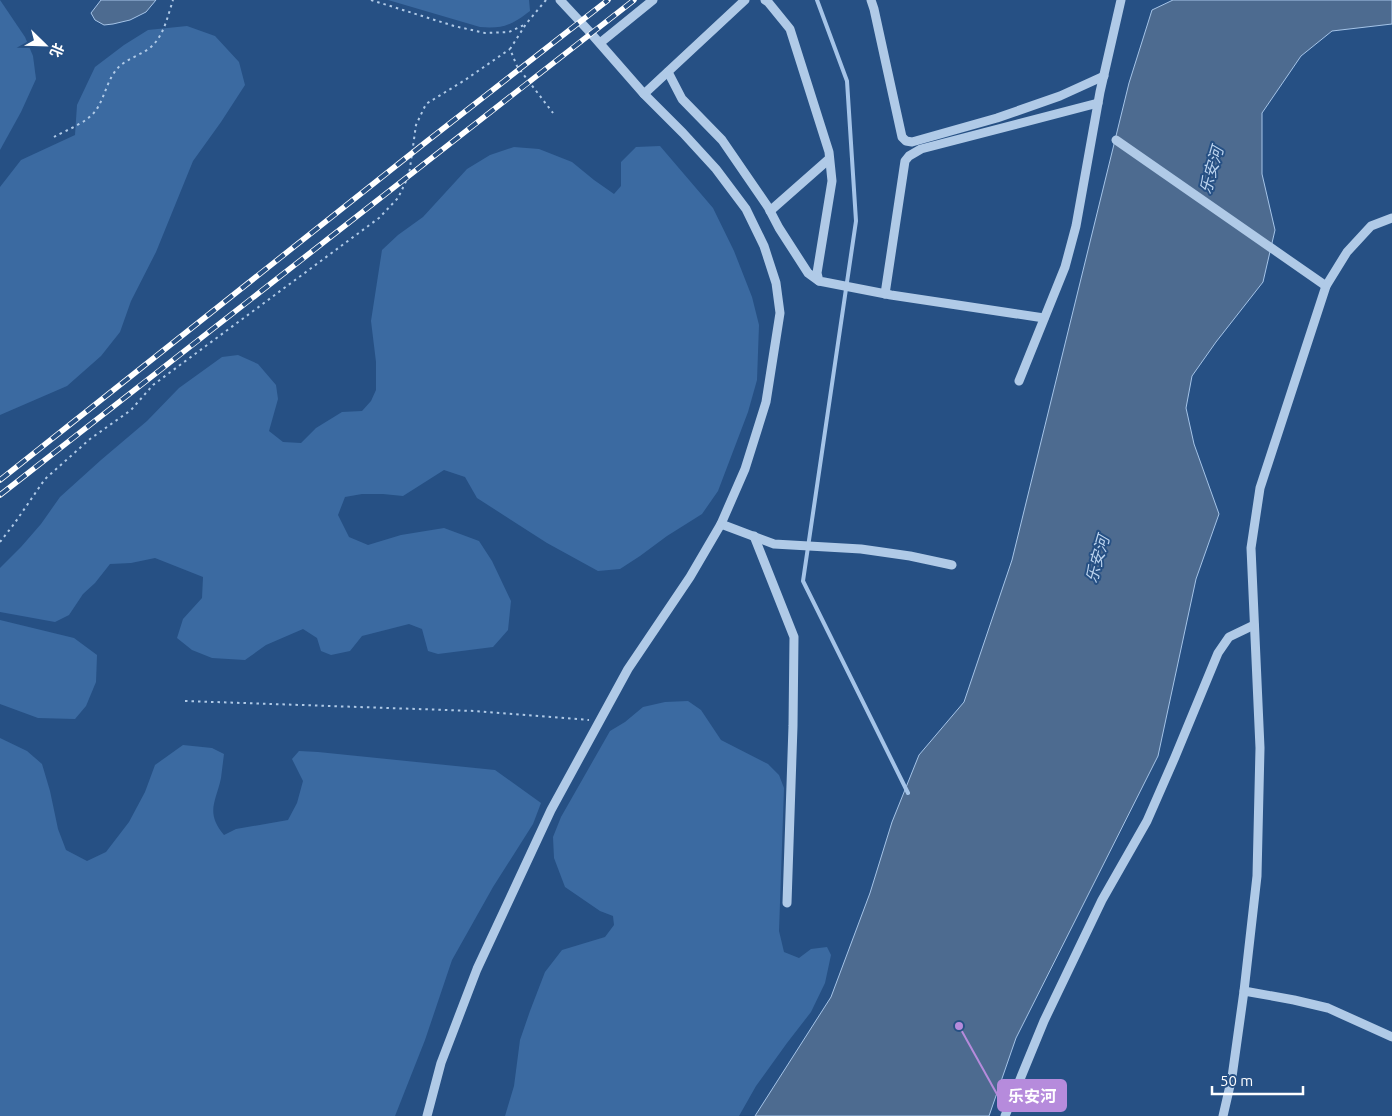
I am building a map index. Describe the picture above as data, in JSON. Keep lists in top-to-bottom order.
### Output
{
  "water": ["乐安河"],
  "places": ["乐安河"],
  "scale_bar": "50 m",
  "north": "bottom right"
}
